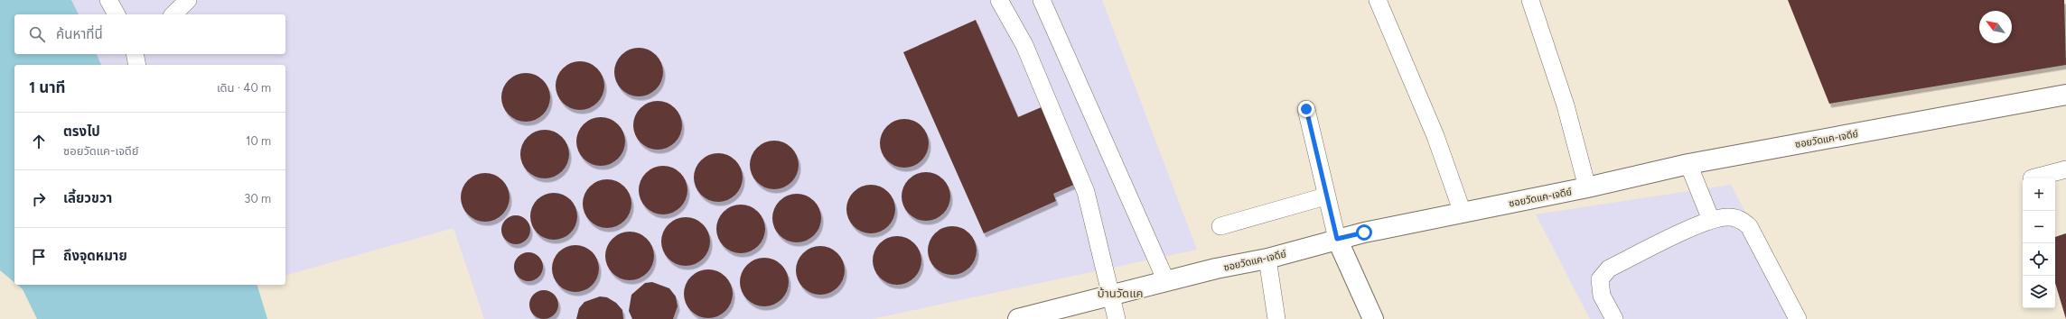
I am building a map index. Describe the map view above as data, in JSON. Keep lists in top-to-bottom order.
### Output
{
  "streets": {
    "street": ["ซอยวัดแค-เจดีย์"]
  },
  "districts": ["บ้านวัดแค"],
  "north": "top left",
  "page": {
    "search": "ค้นหาที่นี่",
    "heading": ["1 นาที", "เดิน · 40 m"],
    "list": [
      ["ตรงไป", "ซอยวัดแค-เจดีย์", "10 m"],
      ["เลี้ยวขวา", "30 m"],
      "ถึงจุดหมาย"
    ],
    "map_buttons": ["+", "−"]
  }
}
